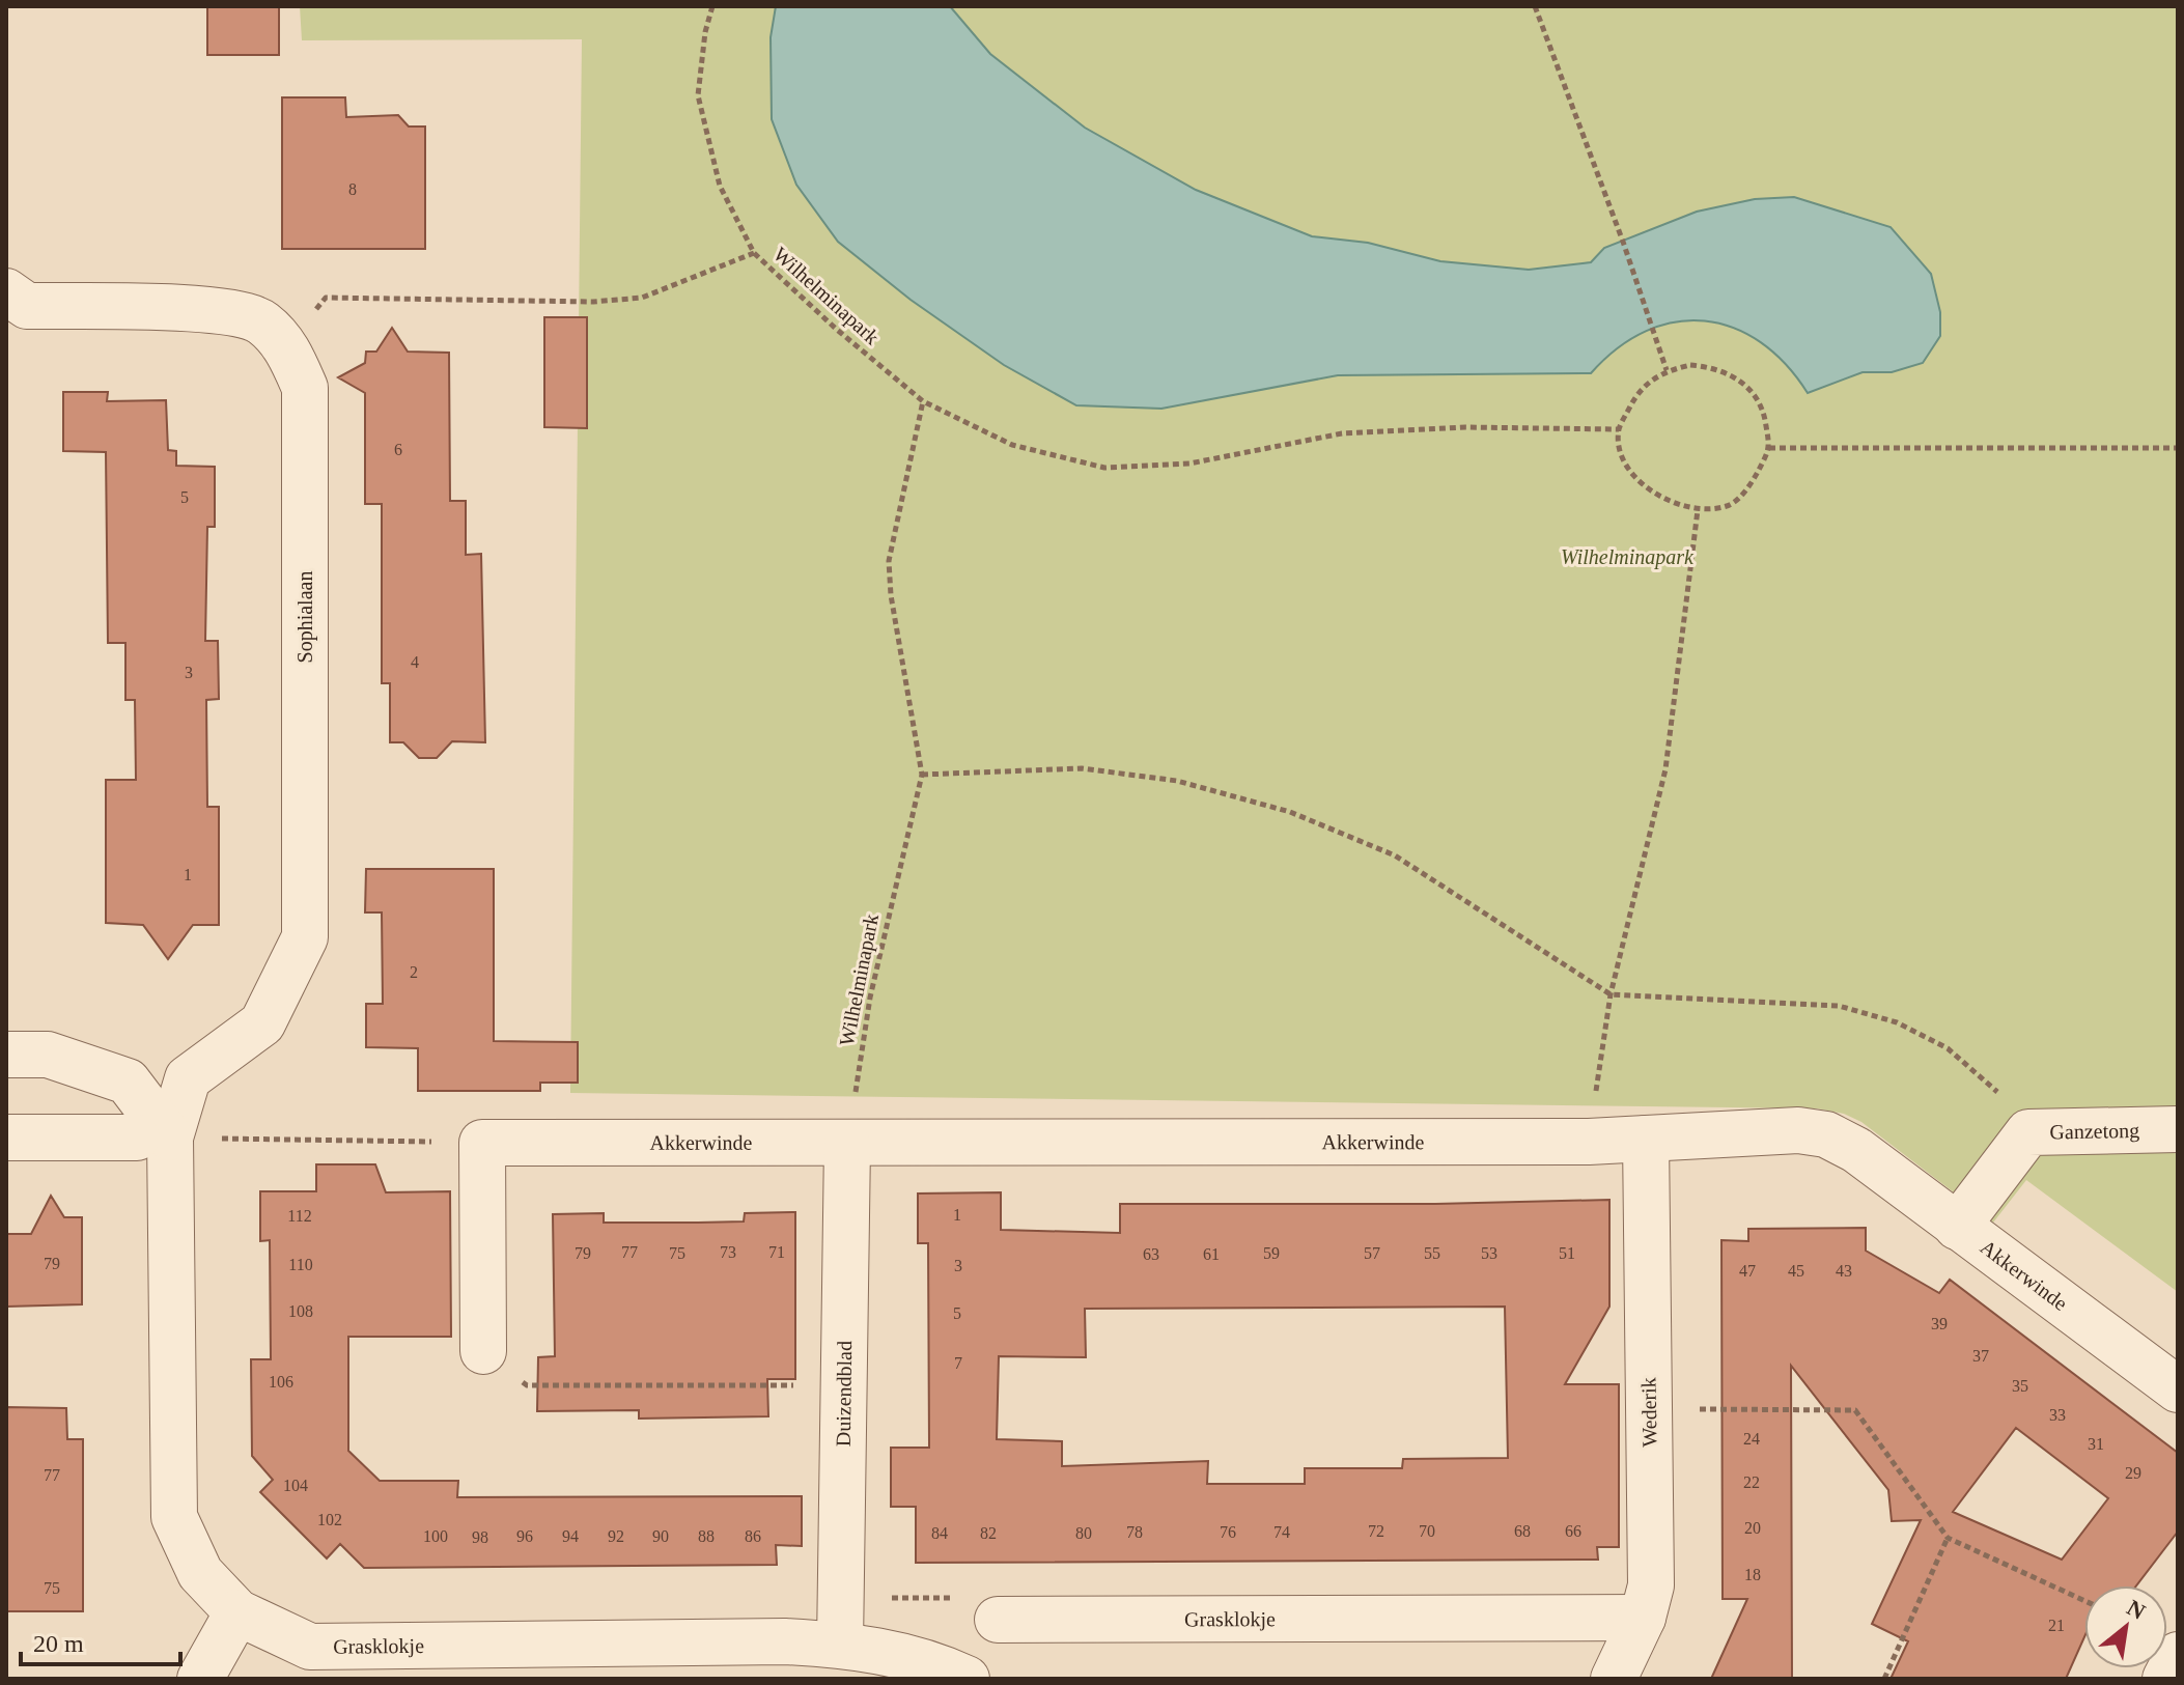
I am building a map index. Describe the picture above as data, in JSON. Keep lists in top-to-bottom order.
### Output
{
  "streets": {
    "street": [
      "Sophialaan",
      "Ganzetong",
      "Akkerwinde",
      "Duizendblad",
      "Wederik",
      "Grasklokje"
    ],
    "path": ["Wilhelminapark"]
  },
  "crossings": [
    ["Wilhelminapark", "Akkerwinde"],
    ["Wilhelminapark", "Duizendblad"],
    ["Sophialaan", "Grasklokje"],
    ["Ganzetong", "Akkerwinde"],
    ["Akkerwinde", "Duizendblad"],
    ["Akkerwinde", "Wederik"],
    ["Duizendblad", "Grasklokje"],
    ["Wederik", "Grasklokje"]
  ],
  "parks": ["Wilhelminapark"],
  "house_numbers": [
    "8",
    "6",
    "5",
    "4",
    "3",
    "1",
    "2",
    "1",
    "112",
    "77",
    "73",
    "71",
    "79",
    "75",
    "59",
    "57",
    "55",
    "53",
    "51",
    "63",
    "61",
    "79",
    "110",
    "3",
    "47",
    "45",
    "43",
    "108",
    "5",
    "39",
    "37",
    "7",
    "106",
    "35",
    "33",
    "24",
    "31",
    "29",
    "77",
    "22",
    "104",
    "102",
    "20",
    "72",
    "70",
    "68",
    "66",
    "78",
    "76",
    "74",
    "84",
    "82",
    "80",
    "100",
    "96",
    "94",
    "92",
    "90",
    "88",
    "86",
    "98",
    "18",
    "75",
    "21"
  ],
  "scale_bar": "20 m",
  "north": "top right"
}
